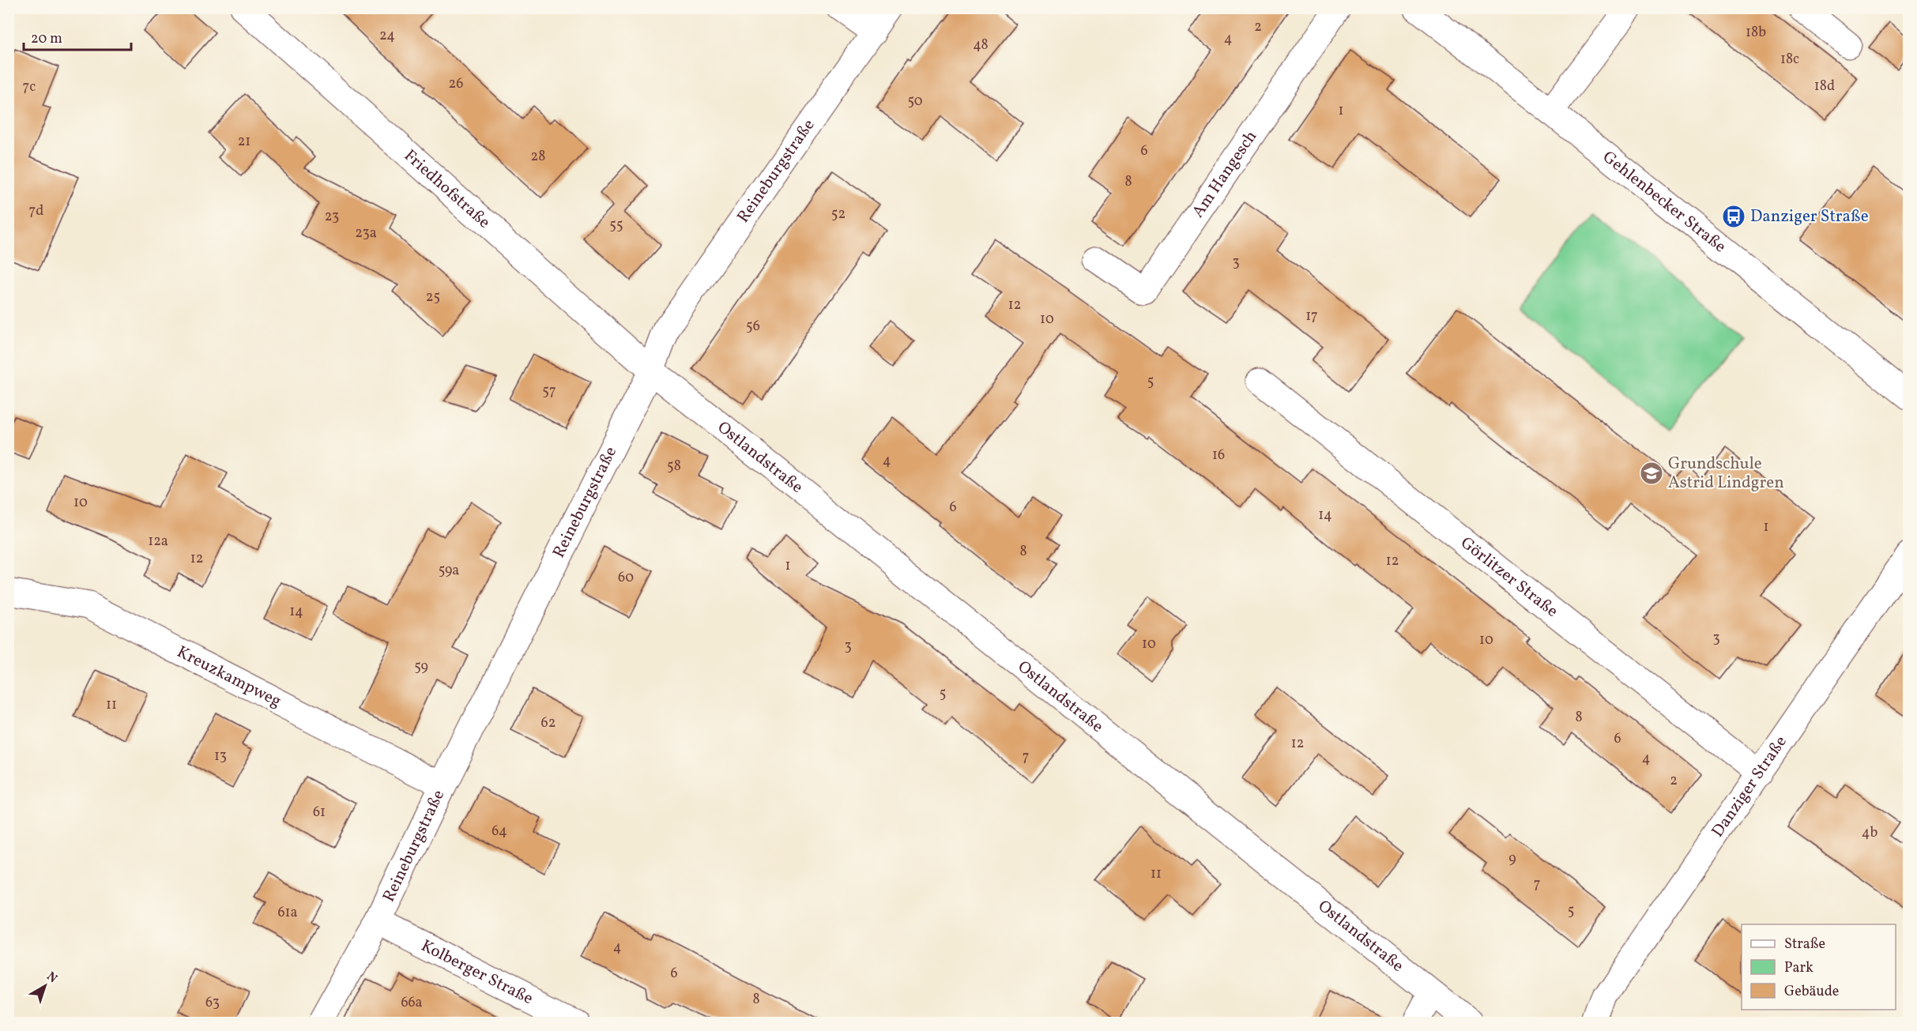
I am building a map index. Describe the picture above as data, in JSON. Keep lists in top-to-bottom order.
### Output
{
  "streets": {
    "street": [
      "Reineburgstraße",
      "Am Hangesch",
      "Friedhofstraße",
      "Gehlenbecker Straße",
      "Ostlandstraße",
      "Görlitzer Straße",
      "Kreuzkampweg",
      "Danziger Straße",
      "Kolberger Straße"
    ]
  },
  "crossings": [
    ["Reineburgstraße", "Friedhofstraße"],
    ["Reineburgstraße", "Ostlandstraße"],
    ["Reineburgstraße", "Kreuzkampweg"],
    ["Reineburgstraße", "Kolberger Straße"],
    ["Friedhofstraße", "Ostlandstraße"],
    ["Görlitzer Straße", "Danziger Straße"]
  ],
  "places": {
    "bus stop": ["Danziger Straße"],
    "school or university": ["Grundschule Astrid Lindgren"]
  },
  "house_numbers": [
    "2",
    "18b",
    "24",
    "4",
    "48",
    "18c",
    "26",
    "18d",
    "7c",
    "50",
    "1",
    "21",
    "6",
    "28",
    "8",
    "7d",
    "52",
    "23",
    "55",
    "23a",
    "3",
    "25",
    "12",
    "17",
    "10",
    "56",
    "5",
    "57",
    "16",
    "4",
    "58",
    "10",
    "6",
    "14",
    "1",
    "12a",
    "8",
    "12",
    "12",
    "1",
    "59a",
    "60",
    "14",
    "3",
    "10",
    "10",
    "3",
    "59",
    "5",
    "11",
    "8",
    "62",
    "6",
    "12",
    "13",
    "7",
    "4",
    "2",
    "61",
    "64",
    "4b",
    "9",
    "11",
    "7",
    "5",
    "61a",
    "4",
    "6",
    "8",
    "63",
    "66a"
  ],
  "legend": ["Straße", "Park", "Gebäude"],
  "scale_bar": "20 m",
  "north": "top right"
}
